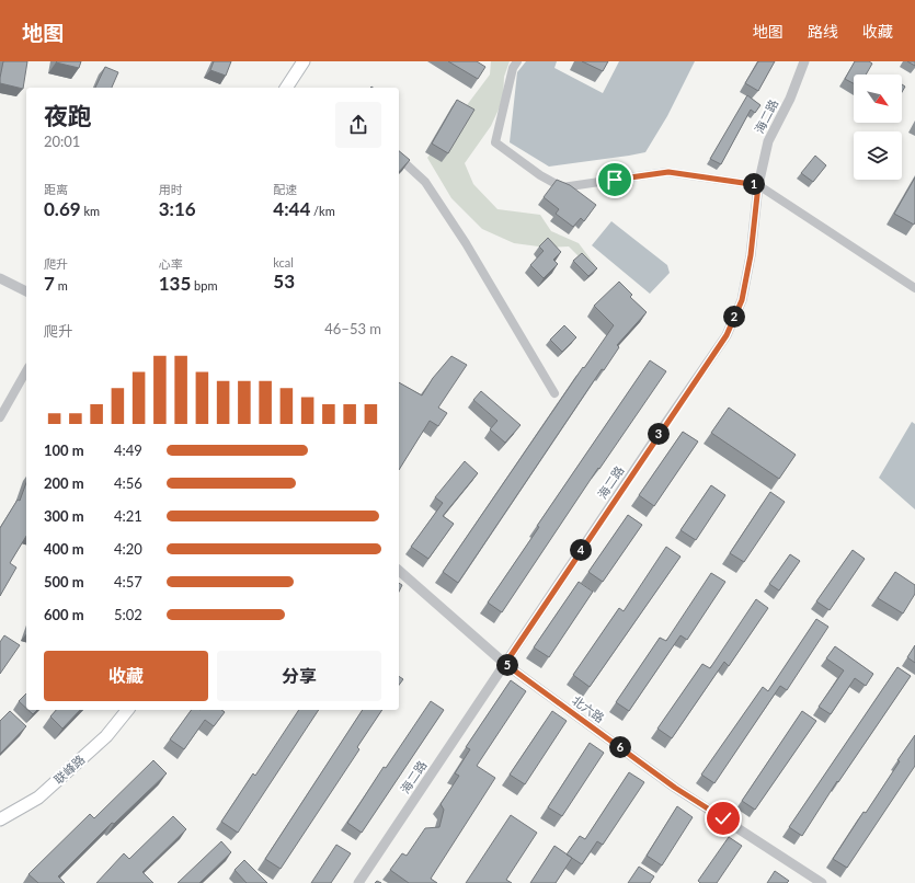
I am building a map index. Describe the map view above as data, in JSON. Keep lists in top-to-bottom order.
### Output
{
  "streets": {
    "main road": ["联峰路"],
    "street": ["海二路", "北六路"]
  },
  "crossings": [
    ["海二路", "北六路"]
  ],
  "north": "bottom right",
  "page": {
    "header": "地图",
    "nav": ["地图", "路线", "收藏"],
    "heading": ["夜跑", "20:01"],
    "stats": [
      ["距离", "0.69 km"],
      ["用时", "3:16"],
      ["配速", "4:44 /km"],
      ["爬升", "7 m"],
      ["心率", "135 bpm"],
      ["kcal", "53"]
    ],
    "pins": [
      "1",
      "2",
      "3",
      "4",
      "5",
      "6"
    ],
    "chart": ["爬升", "46–53 m"],
    "list": [
      {
        "name": "100 m",
        "note": "4:49"
      },
      {
        "name": "200 m",
        "note": "4:56"
      },
      {
        "name": "300 m",
        "note": "4:21"
      },
      {
        "name": "400 m",
        "note": "4:20"
      },
      {
        "name": "500 m",
        "note": "4:57"
      },
      {
        "name": "600 m",
        "note": "5:02"
      }
    ],
    "buttons": ["收藏", "分享"]
  }
}
